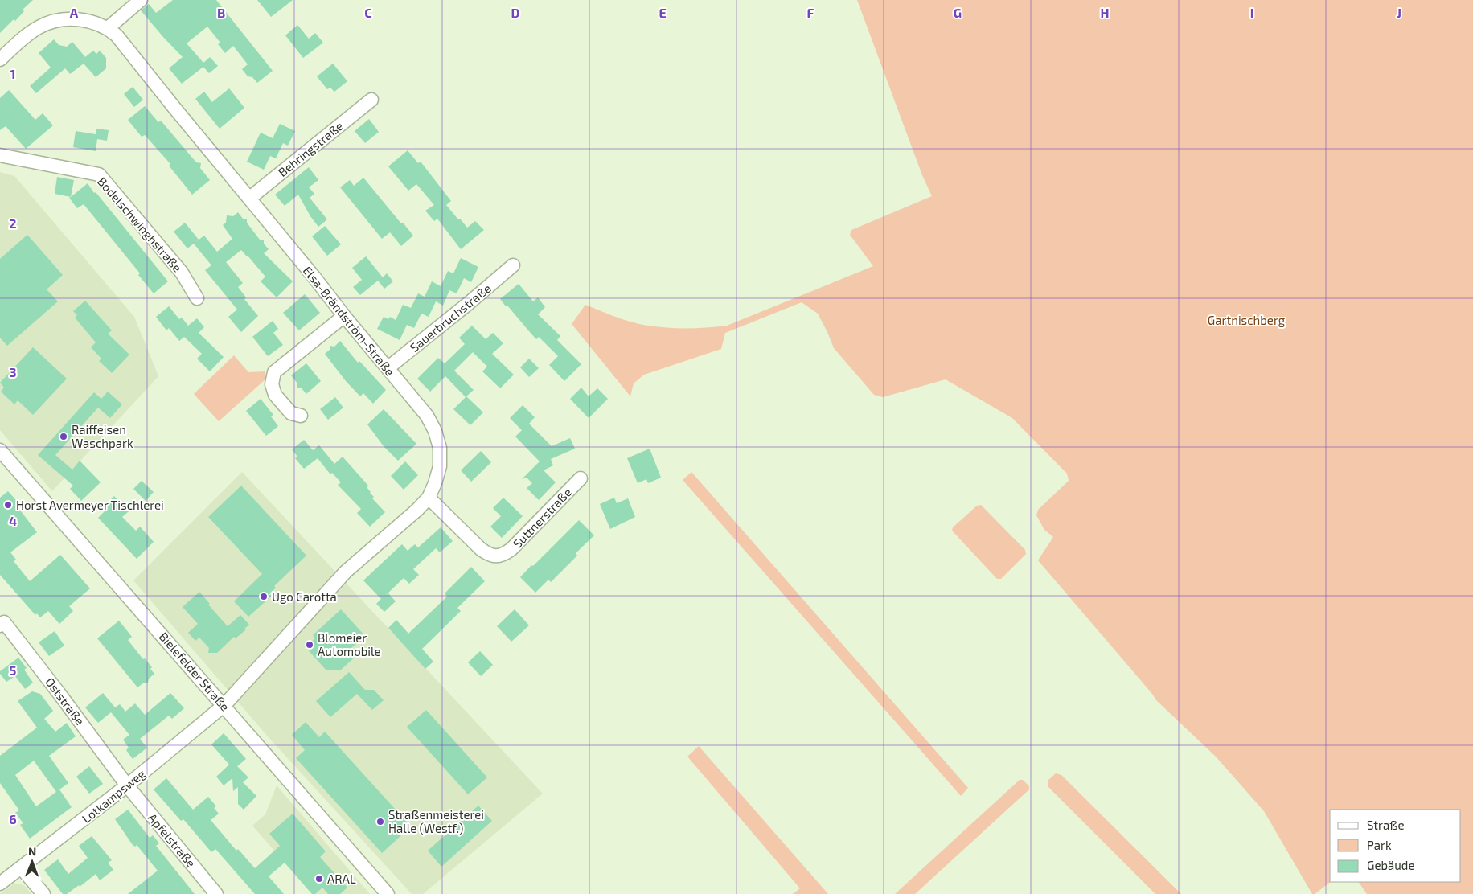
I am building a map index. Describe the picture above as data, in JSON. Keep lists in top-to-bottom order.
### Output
{
  "streets": {
    "street": [
      "Behringstraße",
      "Bodelschwinghstraße",
      "Sauerbruchstraße",
      "Elsa-Brändström-Straße",
      "Suttnerstraße",
      "Bielefelder Straße",
      "Oststraße",
      "Lotkampsweg",
      "Apfelstraße"
    ]
  },
  "crossings": [
    ["Behringstraße", "Elsa-Brändström-Straße"],
    ["Sauerbruchstraße", "Elsa-Brändström-Straße"],
    ["Elsa-Brändström-Straße", "Suttnerstraße"],
    ["Elsa-Brändström-Straße", "Bielefelder Straße"],
    ["Elsa-Brändström-Straße", "Lotkampsweg"],
    ["Bielefelder Straße", "Lotkampsweg"],
    ["Oststraße", "Lotkampsweg"],
    ["Oststraße", "Apfelstraße"],
    ["Lotkampsweg", "Apfelstraße"]
  ],
  "parks": ["Gartnischberg"],
  "places": [
    "Raiffeisen Waschpark",
    "Horst Avermeyer Tischlerei",
    "Ugo Carotta",
    "Blomeier Automobile",
    "Straßenmeisterei Halle (Westf.)",
    "ARAL"
  ],
  "legend": ["Straße", "Park", "Gebäude"],
  "north": "top",
  "grid": {
    "columns": [
      "A",
      "B",
      "C",
      "D",
      "E",
      "F",
      "G",
      "H",
      "I",
      "J"
    ],
    "rows": [
      "1",
      "2",
      "3",
      "4",
      "5",
      "6"
    ]
  }
}
